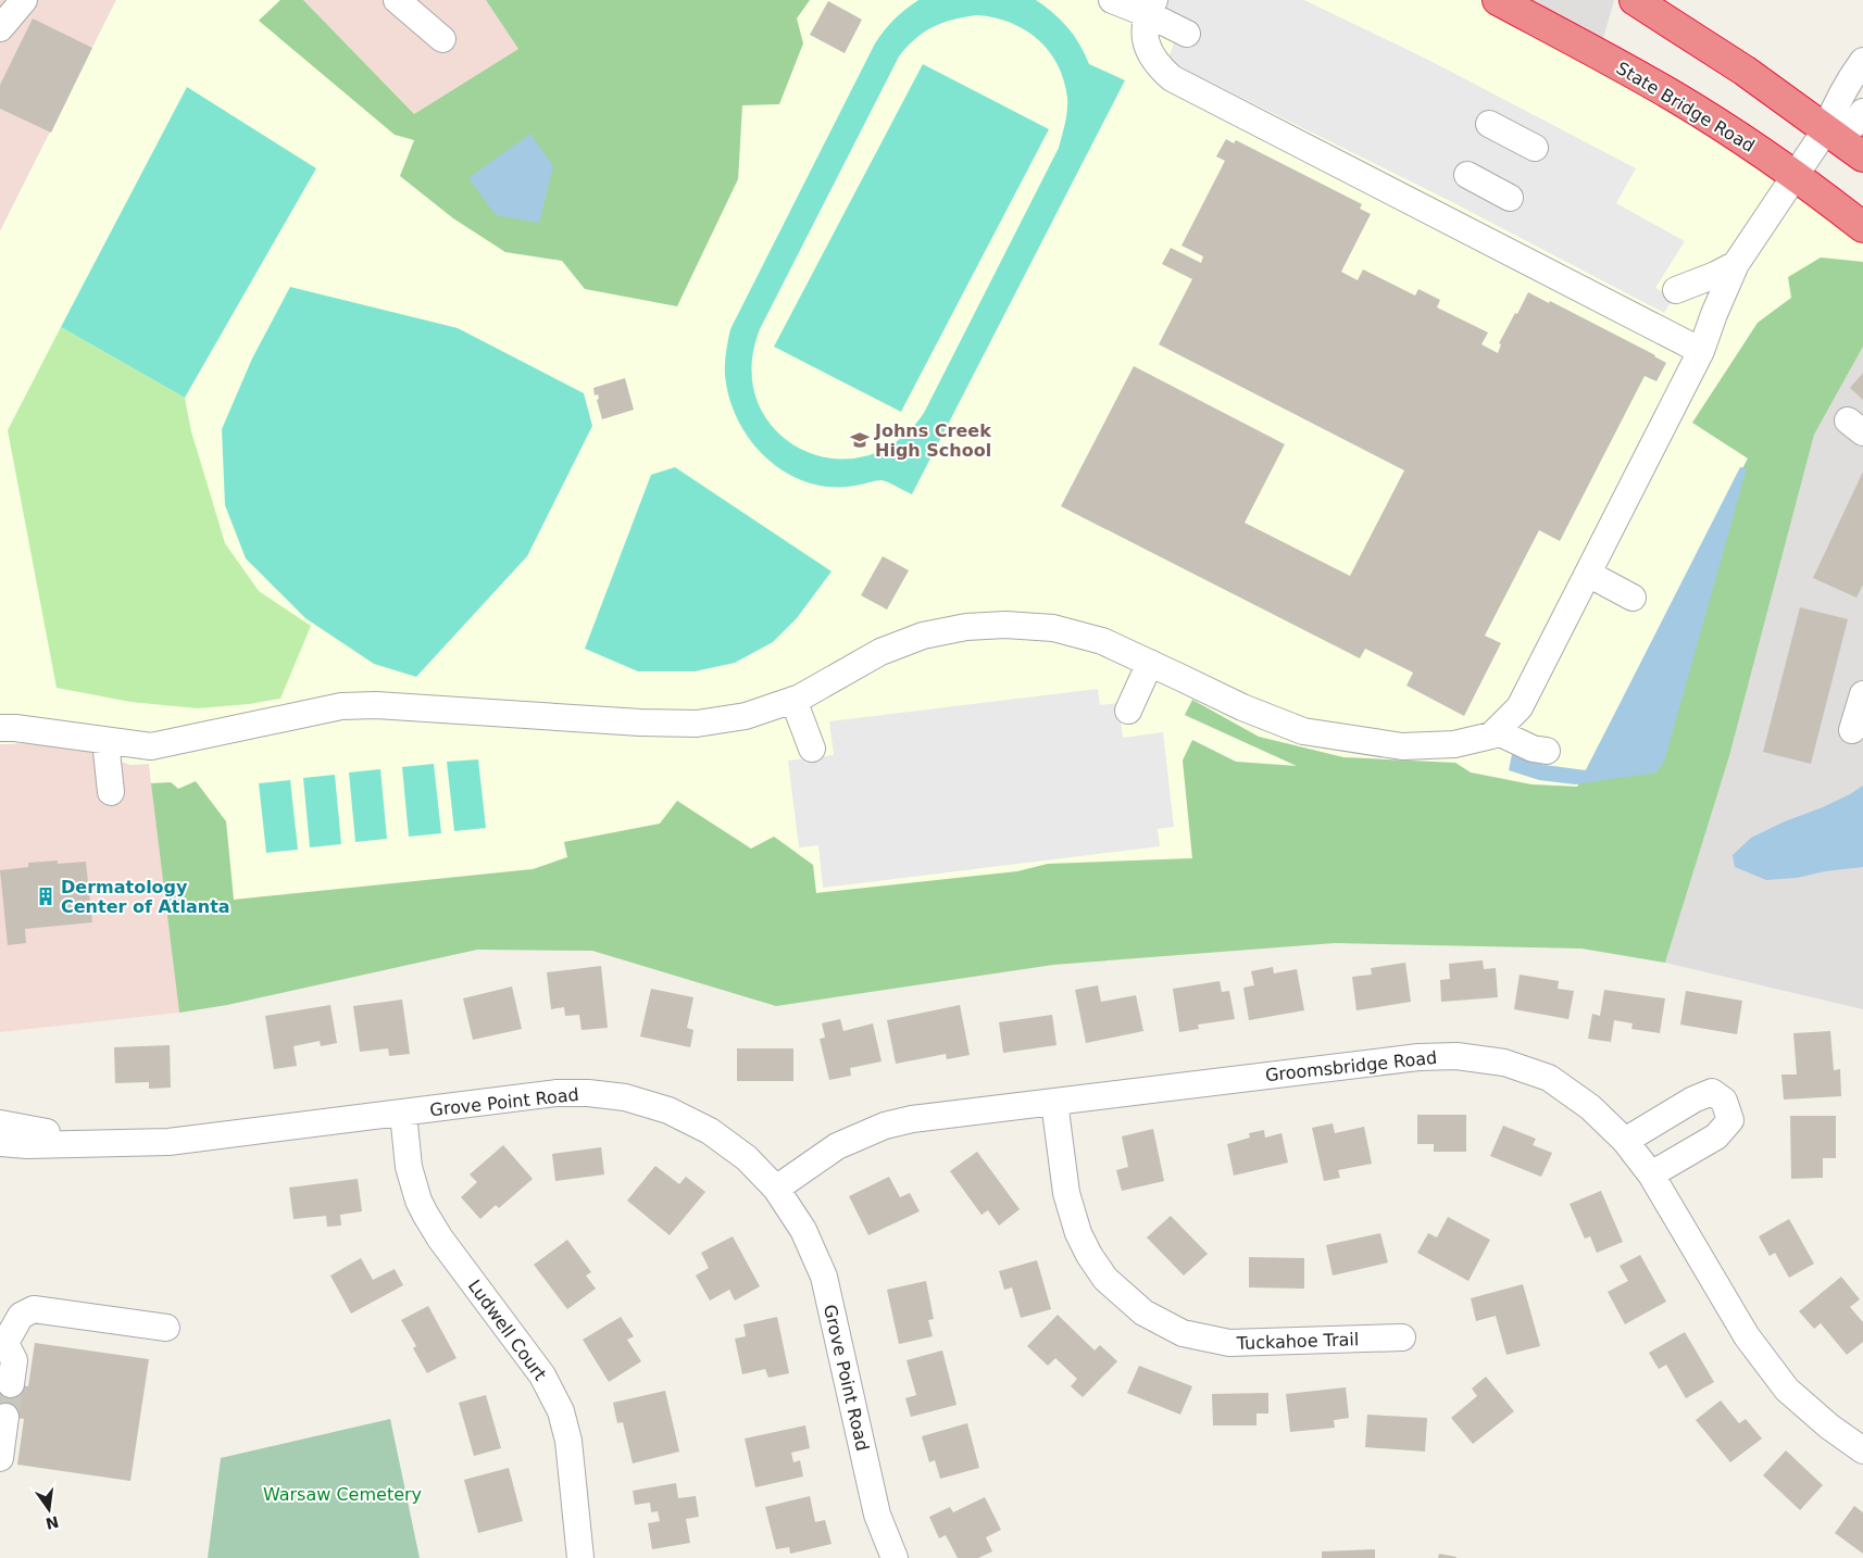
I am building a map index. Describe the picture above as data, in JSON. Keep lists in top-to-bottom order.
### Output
{
  "streets": {
    "highway": ["State Bridge Road"],
    "street": [
      "Groomsbridge Road",
      "Grove Point Road",
      "Ludwell Court",
      "Tuckahoe Trail"
    ]
  },
  "crossings": [
    ["Groomsbridge Road", "Grove Point Road"],
    ["Groomsbridge Road", "Tuckahoe Trail"],
    ["Grove Point Road", "Ludwell Court"]
  ],
  "parks": ["Warsaw Cemetery"],
  "places": {
    "school or university": ["Johns Creek High School"],
    "building": ["Dermatology Center of Atlanta"]
  },
  "north": "bottom"
}
